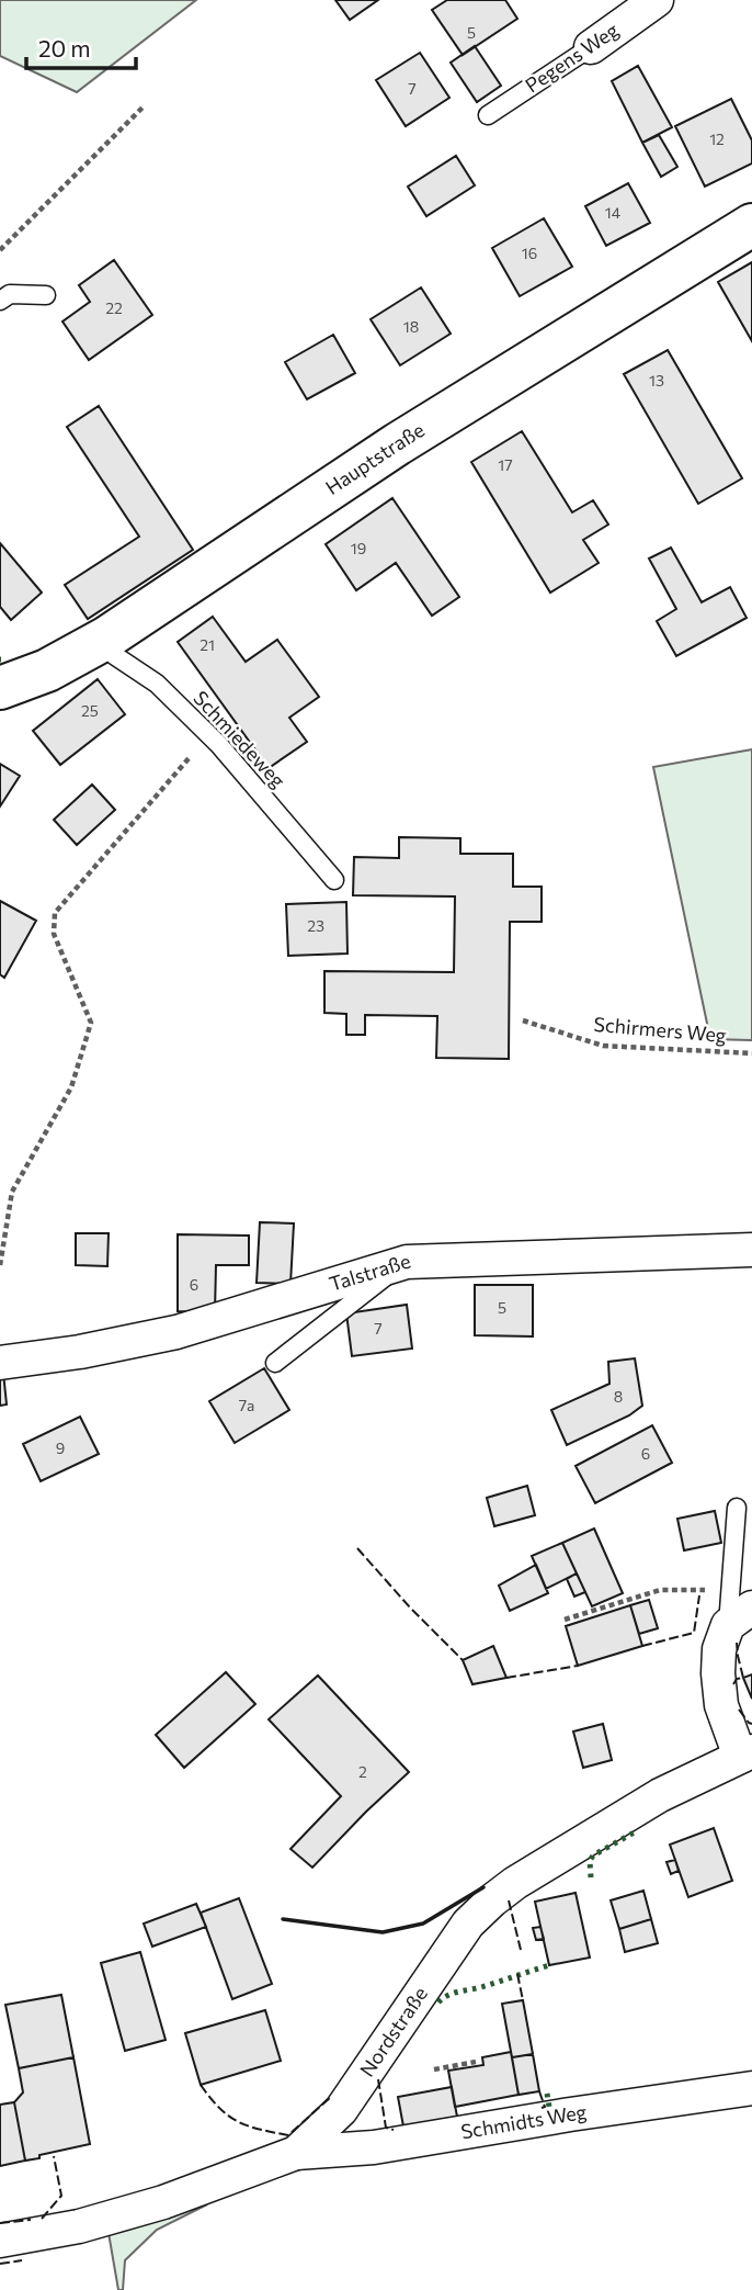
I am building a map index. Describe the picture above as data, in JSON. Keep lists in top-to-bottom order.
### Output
{
  "streets": {
    "street": [
      "Pegens Weg",
      "Hauptstraße",
      "Talstraße",
      "Nordstraße",
      "Schmidts Weg"
    ],
    "lane": ["Schmiedeweg"],
    "path": ["Schirmers Weg"]
  },
  "crossings": [
    ["Hauptstraße", "Schmiedeweg"],
    ["Nordstraße", "Schmidts Weg"]
  ],
  "house_numbers": [
    "5",
    "7",
    "12",
    "14",
    "16",
    "22",
    "18",
    "13",
    "17",
    "19",
    "21",
    "25",
    "23",
    "6",
    "5",
    "7",
    "8",
    "7a",
    "9",
    "6",
    "2"
  ],
  "scale_bar": "20 m"
}
